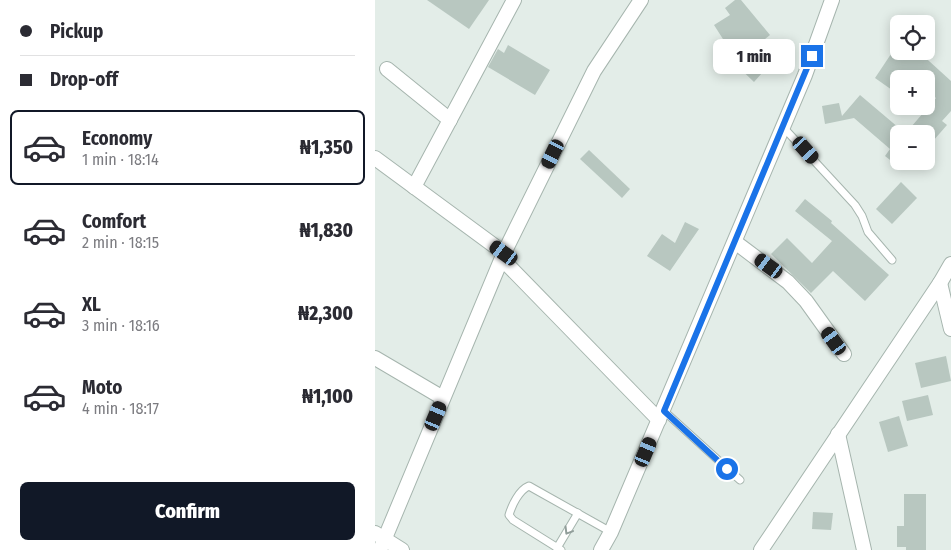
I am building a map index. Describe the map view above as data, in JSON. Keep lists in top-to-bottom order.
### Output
{
  "page": {
    "banner": ["Pickup", "Drop-off"],
    "map_buttons": ["+", "−"],
    "bubble": "1 min",
    "list": [
      {
        "name": "Economy",
        "note": "1 min · 18:14",
        "value": "₦1,350"
      },
      {
        "name": "Comfort",
        "note": "2 min · 18:15",
        "value": "₦1,830"
      },
      {
        "name": "XL",
        "note": "3 min · 18:16",
        "value": "₦2,300"
      },
      {
        "name": "Moto",
        "note": "4 min · 18:17",
        "value": "₦1,100"
      }
    ],
    "buttons": "Confirm"
  }
}
